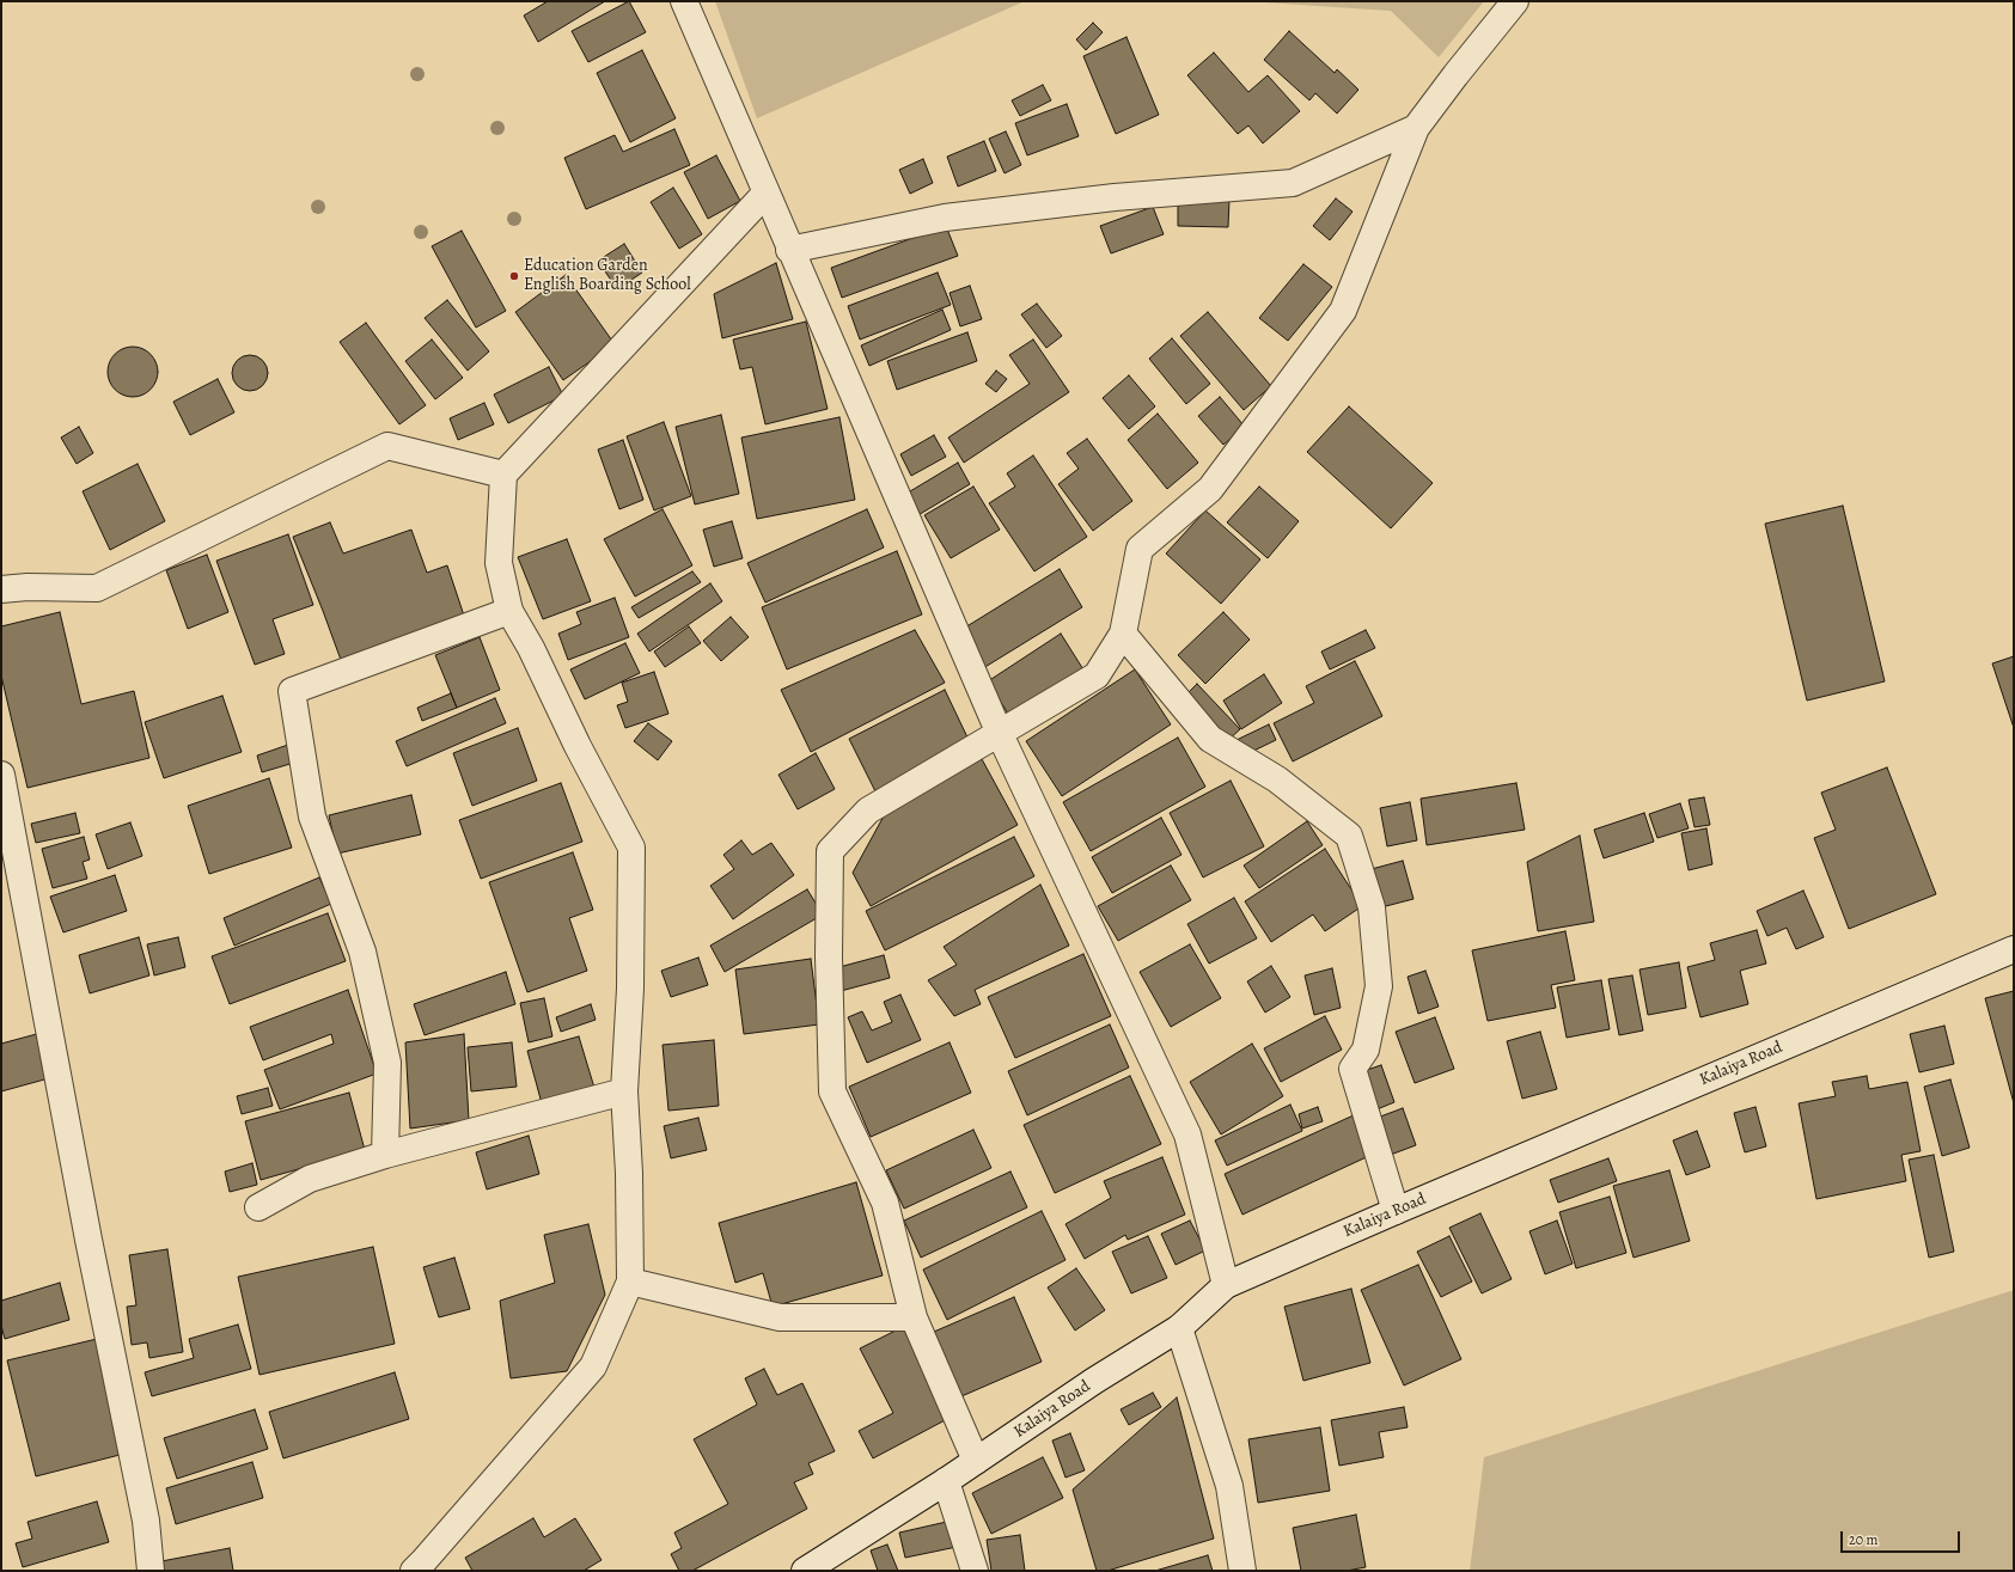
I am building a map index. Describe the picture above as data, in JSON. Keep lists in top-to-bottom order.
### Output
{
  "streets": {
    "street": ["Kalaiya Road"]
  },
  "places": ["Education Garden English Boarding School"],
  "scale_bar": "20 m"
}
